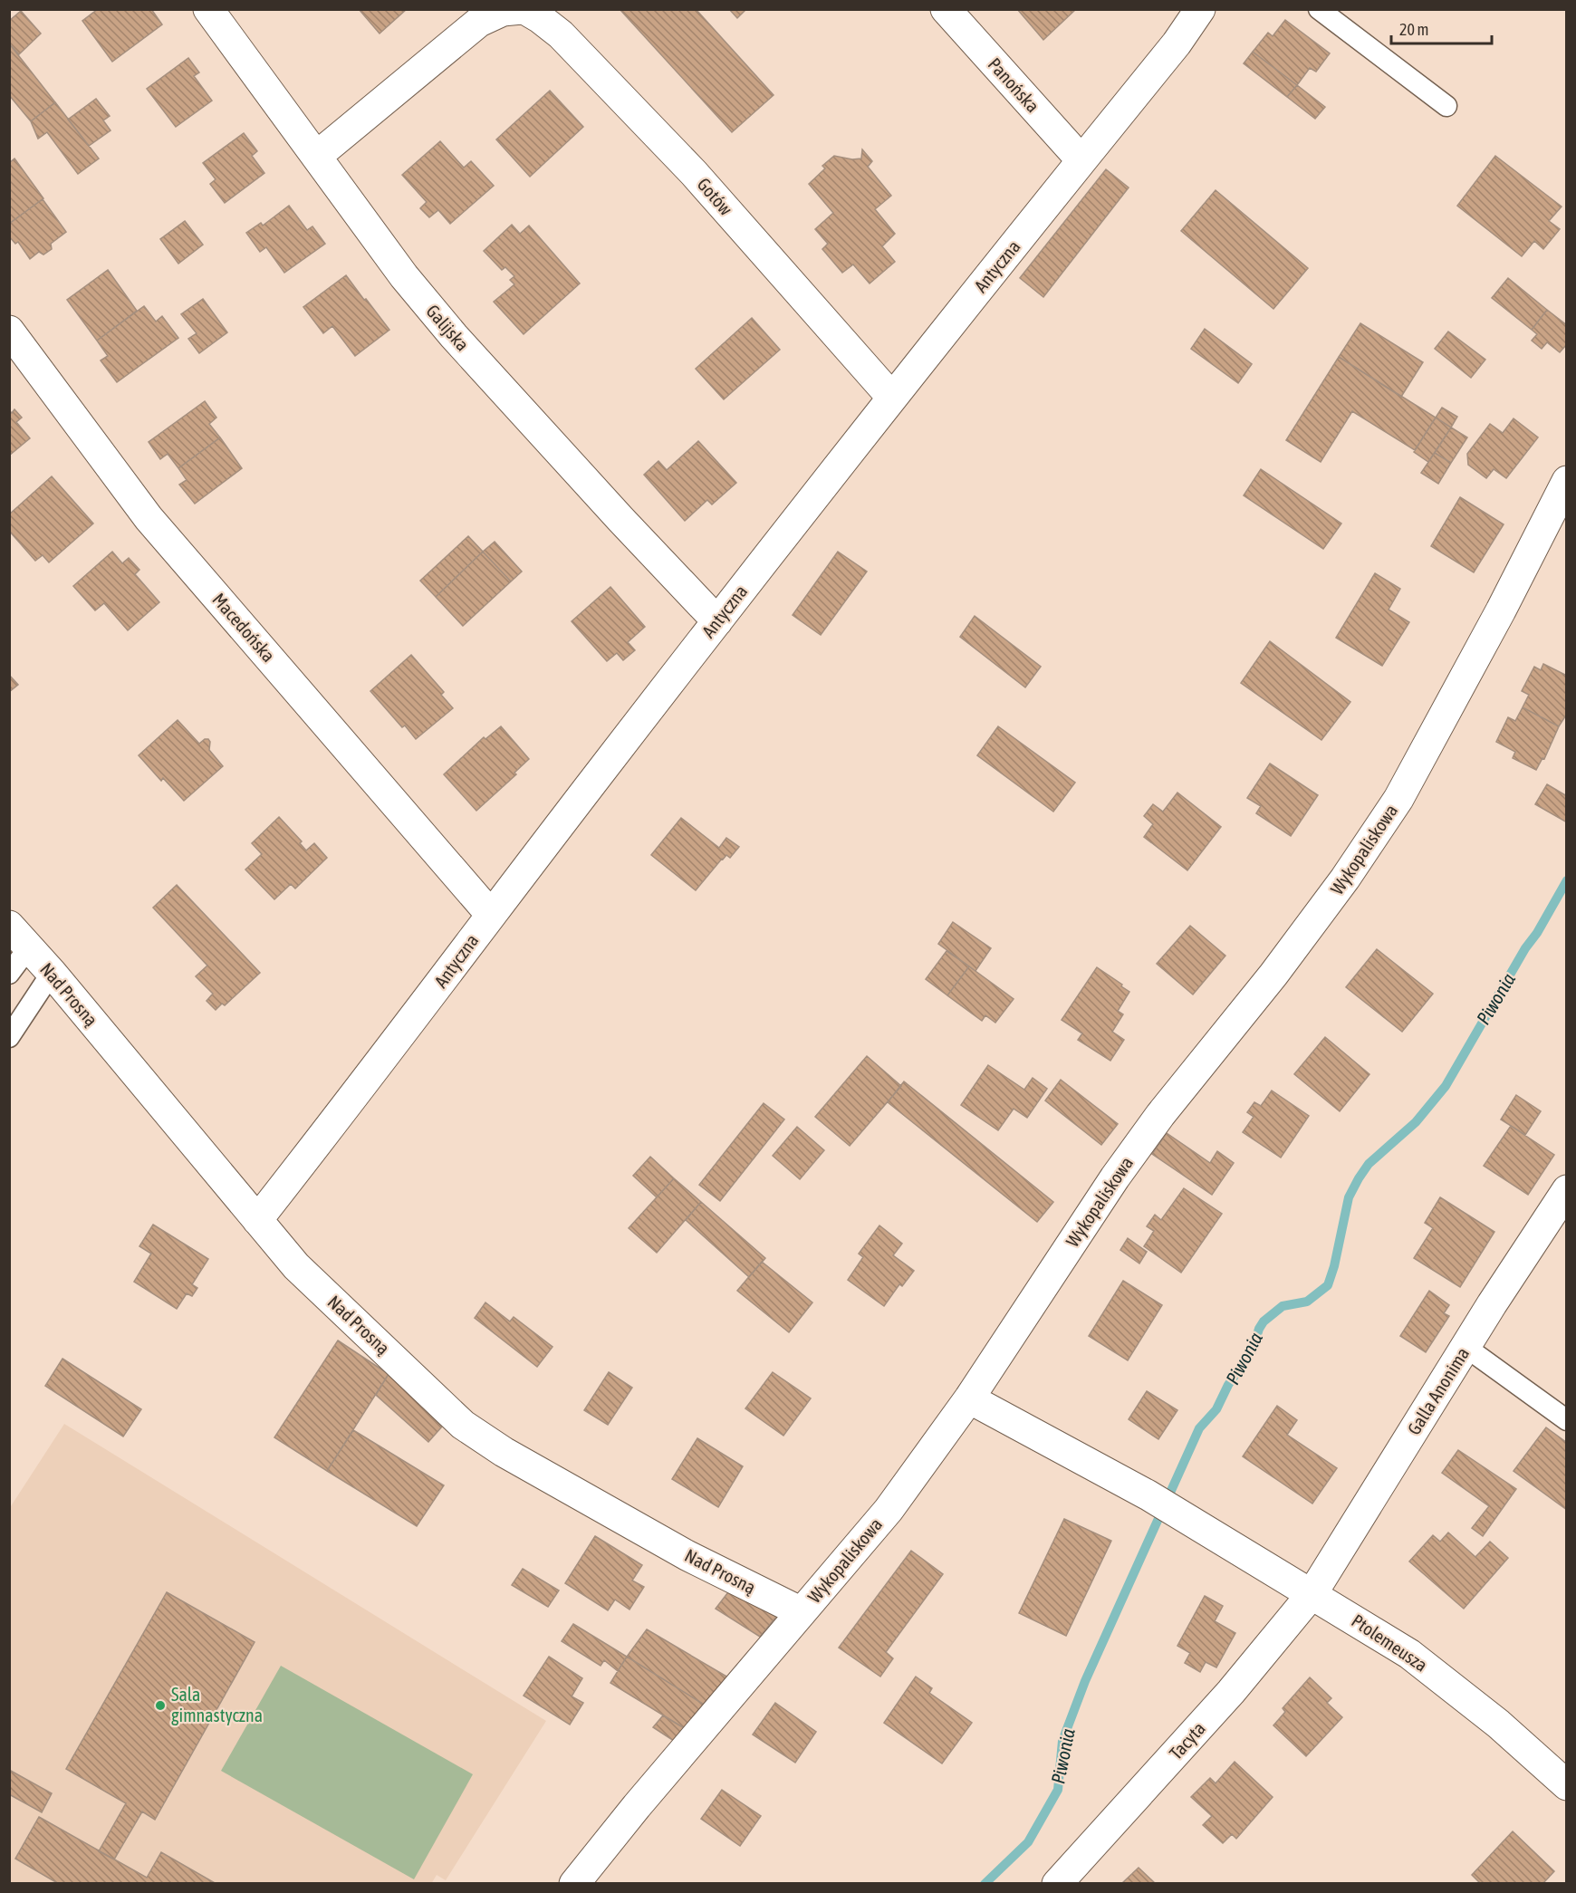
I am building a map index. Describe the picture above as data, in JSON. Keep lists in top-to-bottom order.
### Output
{
  "streets": {
    "street": [
      "Panońska",
      "Gotów",
      "Antyczna",
      "Galijska",
      "Macedońska",
      "Wykopaliskowa",
      "Nad Prosną",
      "Galla Anonima",
      "Ptolemeusza",
      "Tacyta"
    ]
  },
  "crossings": [
    ["Panońska", "Antyczna"],
    ["Gotów", "Antyczna"],
    ["Gotów", "Galijska"],
    ["Antyczna", "Galijska"],
    ["Antyczna", "Macedońska"],
    ["Antyczna", "Nad Prosną"],
    ["Wykopaliskowa", "Nad Prosną"],
    ["Wykopaliskowa", "Ptolemeusza"],
    ["Galla Anonima", "Ptolemeusza"],
    ["Galla Anonima", "Tacyta"],
    ["Ptolemeusza", "Tacyta"]
  ],
  "water": ["Piwonia"],
  "places": ["Sala gimnastyczna"],
  "scale_bar": "20 m"
}
